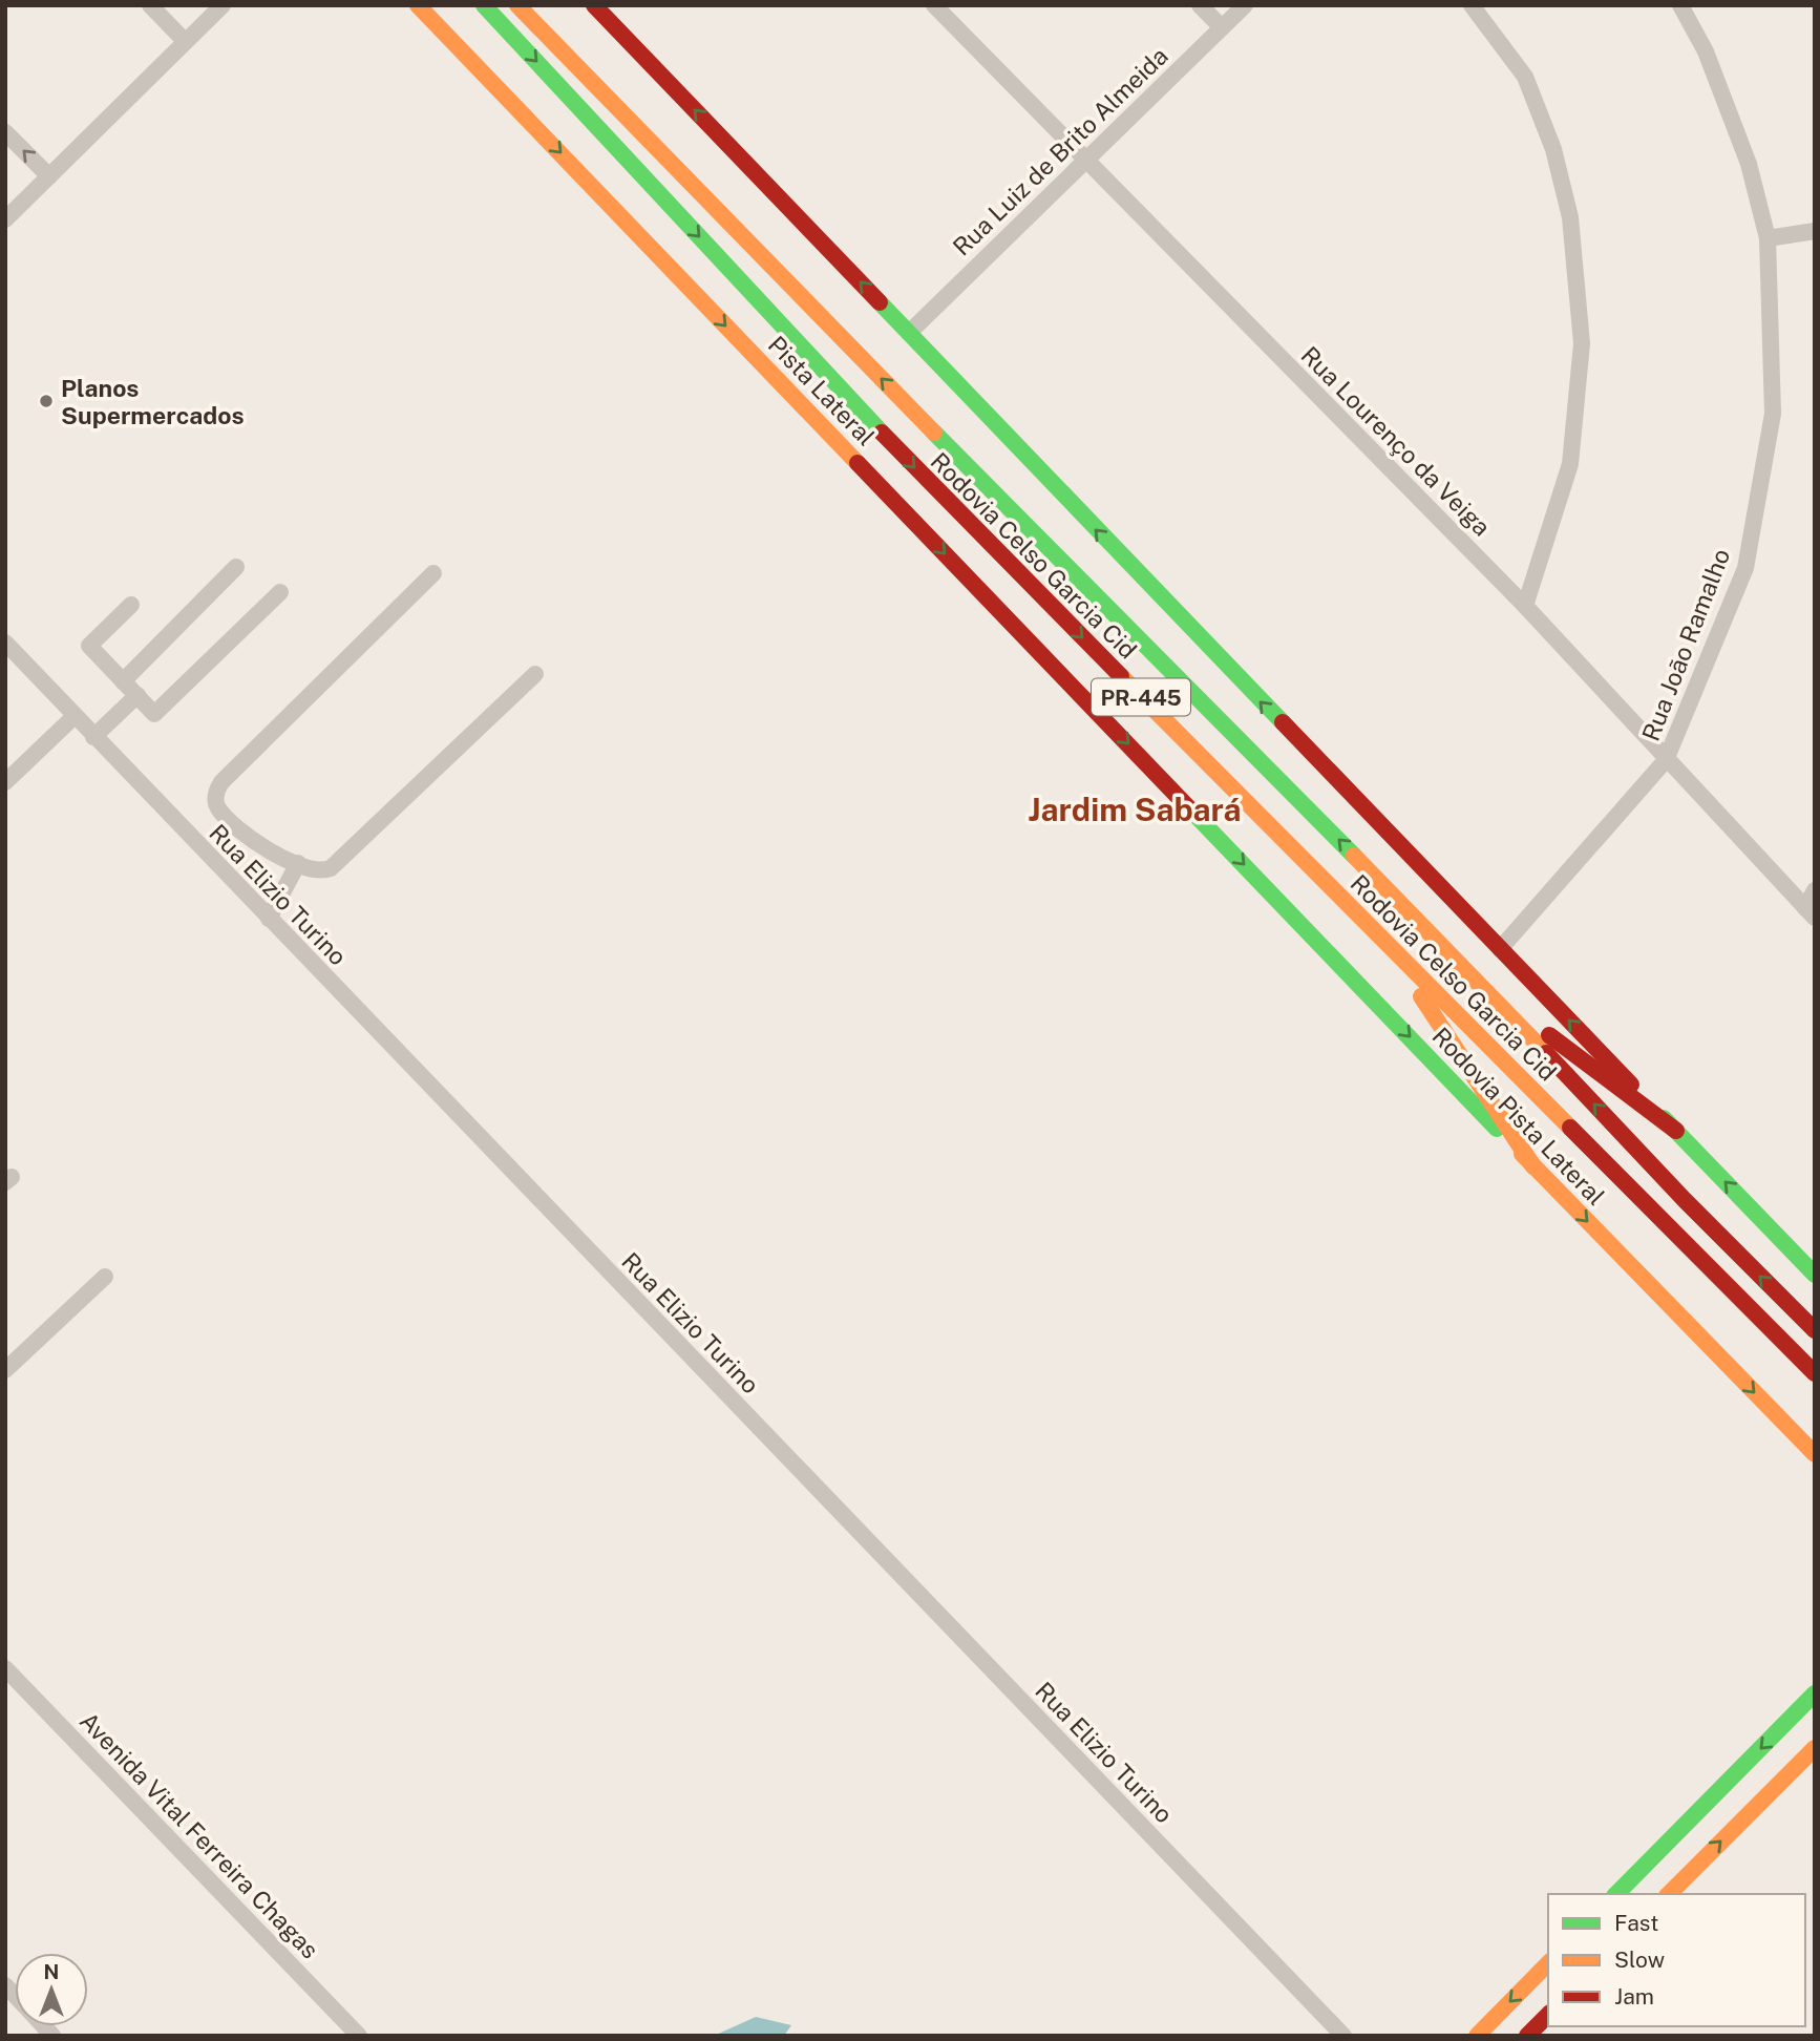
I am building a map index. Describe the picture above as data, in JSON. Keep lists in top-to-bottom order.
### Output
{
  "streets": {
    "main road": [
      "Pista Lateral",
      "Rodovia Celso Garcia Cid",
      "PR-445",
      "Rodovia Pista Lateral"
    ],
    "street": [
      "Rua Luiz de Brito Almeida",
      "Rua Lourenço da Veiga",
      "Rua João Ramalho",
      "Rua Elizio Turino",
      "Avenida Vital Ferreira Chagas"
    ]
  },
  "crossings": [
    ["Rua Luiz de Brito Almeida", "Rua Lourenço da Veiga"],
    ["Rua Luiz de Brito Almeida", "PR-445"],
    ["Pista Lateral", "Rodovia Pista Lateral"],
    ["Rua Lourenço da Veiga", "Rua João Ramalho"],
    ["Rua João Ramalho", "PR-445"]
  ],
  "districts": ["Jardim Sabará"],
  "places": ["Planos Supermercados"],
  "legend": ["Fast", "Slow", "Jam"],
  "north": "top"
}
